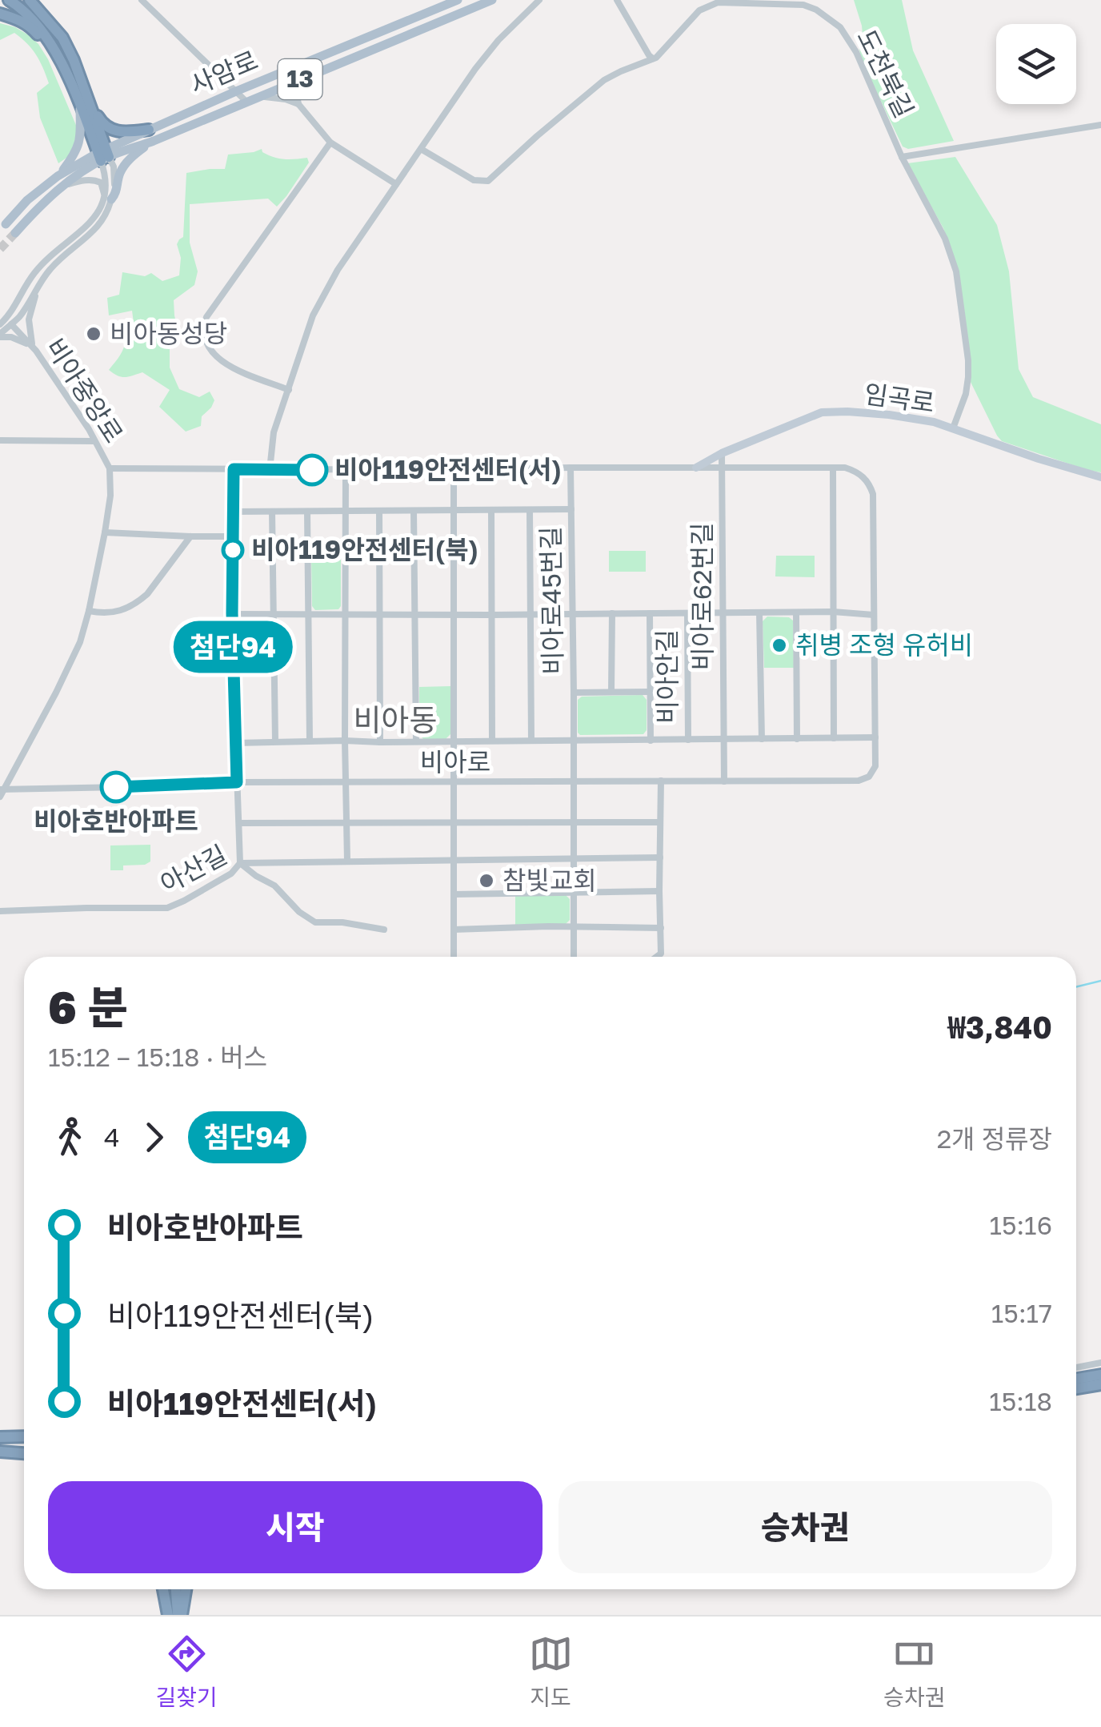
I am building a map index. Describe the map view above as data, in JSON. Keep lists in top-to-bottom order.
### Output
{
  "streets": {
    "main road": ["사암로", "13", "임곡로"],
    "street": [
      "도천북길",
      "비아중앙로",
      "비아로62번길",
      "비아로45번길",
      "비아안길",
      "비아로",
      "아산길"
    ]
  },
  "crossings": [
    ["사암로", "13"],
    ["도천북길", "임곡로"],
    ["비아중앙로", "비아로"],
    ["임곡로", "비아로62번길"],
    ["임곡로", "비아로"],
    ["비아로62번길", "비아안길"],
    ["비아로62번길", "비아로"],
    ["비아로45번길", "비아안길"],
    ["비아로45번길", "비아로"],
    ["비아안길", "비아로"]
  ],
  "districts": ["비아동"],
  "places": [
    "비아동성당",
    "비아119안전센터(서)",
    "비아119안전센터(북)",
    "취병 조형 유허비",
    "비아호반아파트",
    "참빛교회"
  ],
  "lines": ["bus line 첨단94"],
  "page": {
    "on_map": "첨단94",
    "heading": ["6 분", "15:12 – 15:18 · 버스", "₩3,840"],
    "legs": ["4", "첨단94", "2개 정류장"],
    "list": [
      {
        "name": "비아호반아파트",
        "value": "15:16"
      },
      {
        "name": "비아119안전센터(북)",
        "value": "15:17"
      },
      {
        "name": "비아119안전센터(서)",
        "value": "15:18"
      }
    ],
    "buttons": ["시작", "승차권"],
    "tabs": ["길찾기", "지도", "승차권"]
  }
}
